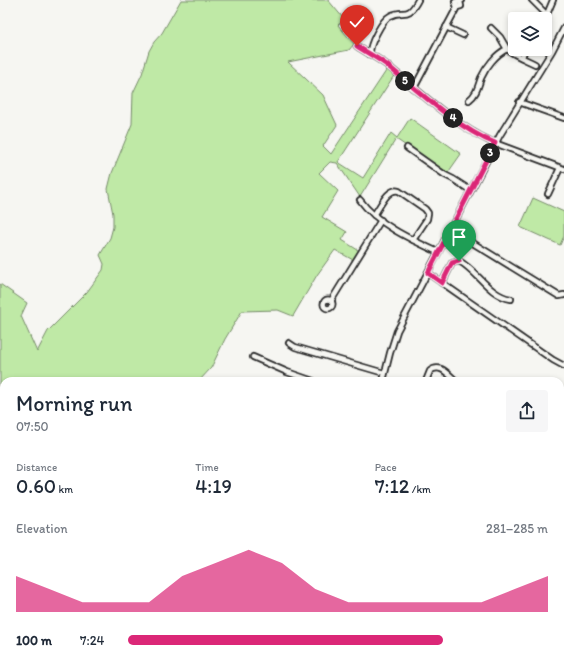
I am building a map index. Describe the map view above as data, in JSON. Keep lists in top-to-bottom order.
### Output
{
  "page": {
    "pins": ["5", "4", "3"],
    "heading": ["Morning run", "07:50"],
    "stats": [
      ["Distance", "0.60 km"],
      ["Time", "4:19"],
      ["Pace", "7:12 /km"]
    ],
    "chart": ["Elevation", "281–285 m"],
    "list": [
      {
        "name": "100 m",
        "note": "7:24"
      }
    ]
  }
}
